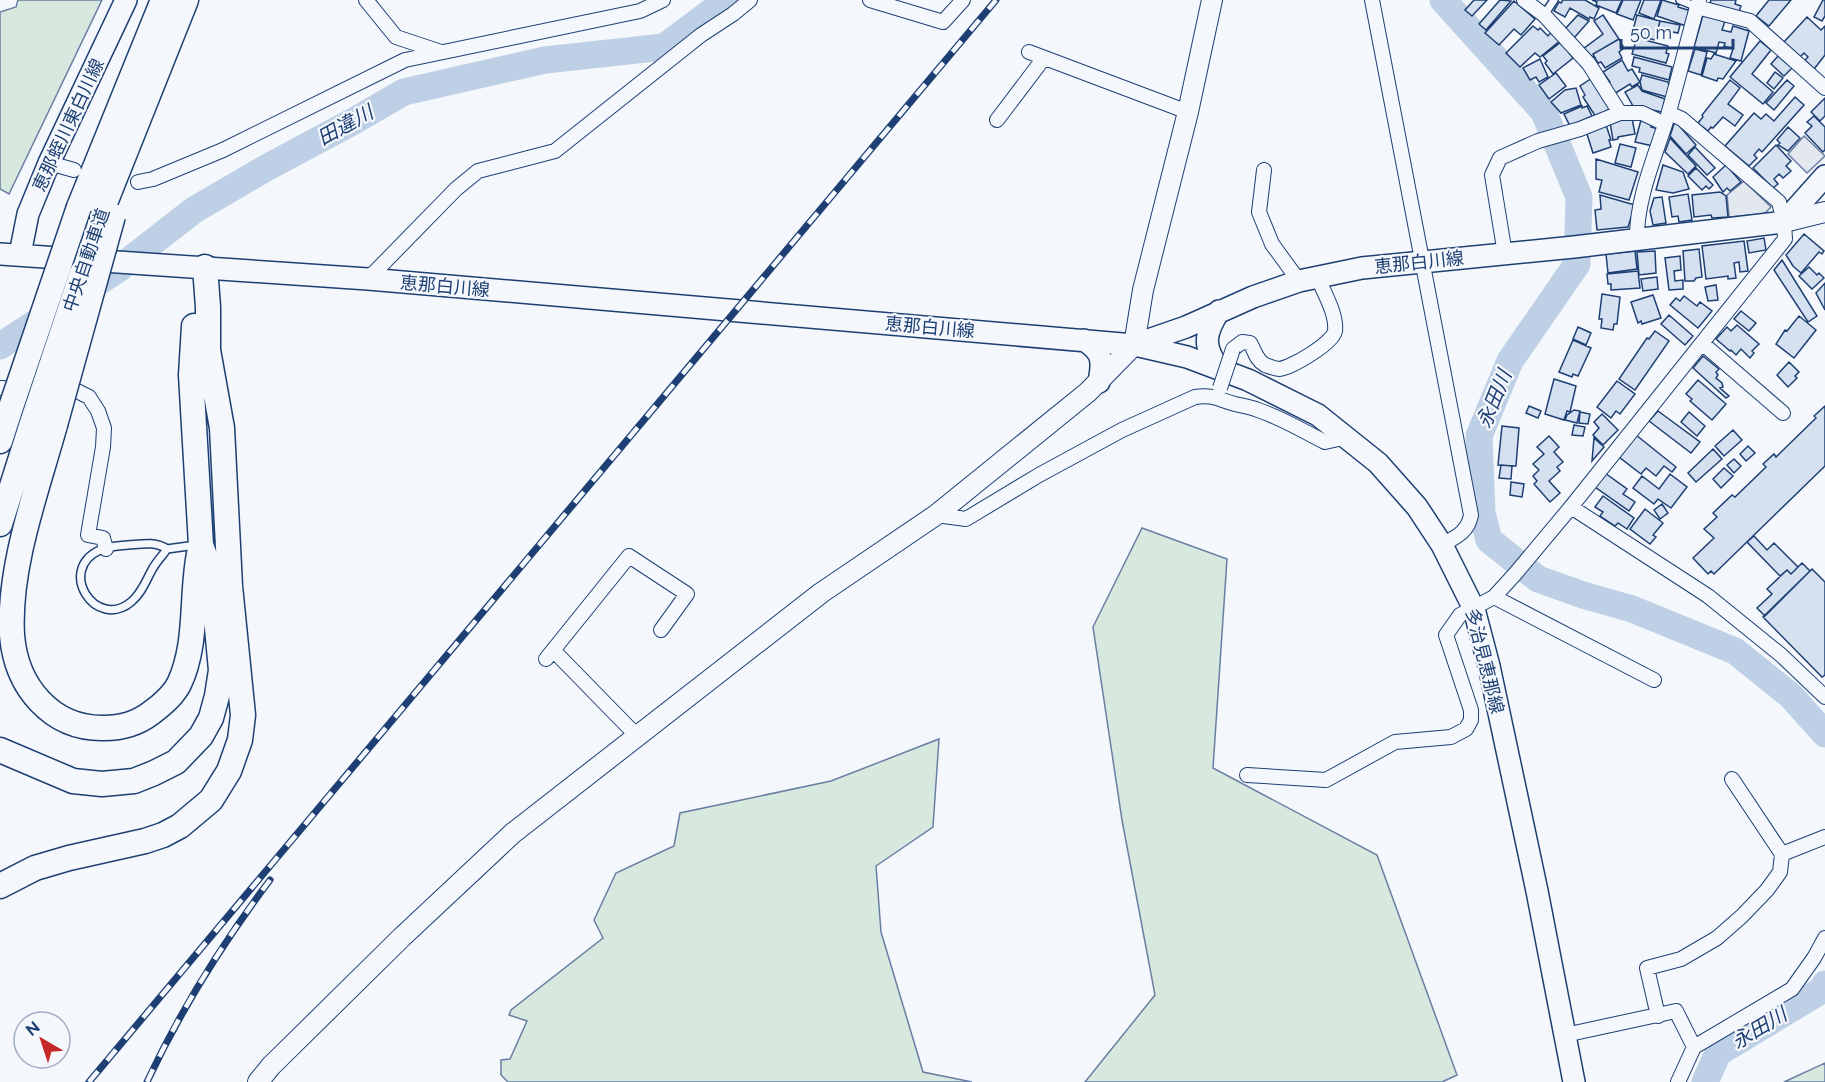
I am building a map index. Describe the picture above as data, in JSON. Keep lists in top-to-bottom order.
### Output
{
  "streets": {
    "highway": ["中央自動車道"],
    "main road": ["恵那蛭川東白川線", "恵那白川線", "多治見恵那線"]
  },
  "crossings": [
    ["恵那蛭川東白川線", "恵那白川線"],
    ["恵那白川線", "多治見恵那線"]
  ],
  "water": ["田違川", "永田川"],
  "scale_bar": "50 m",
  "north": "top left"
}
